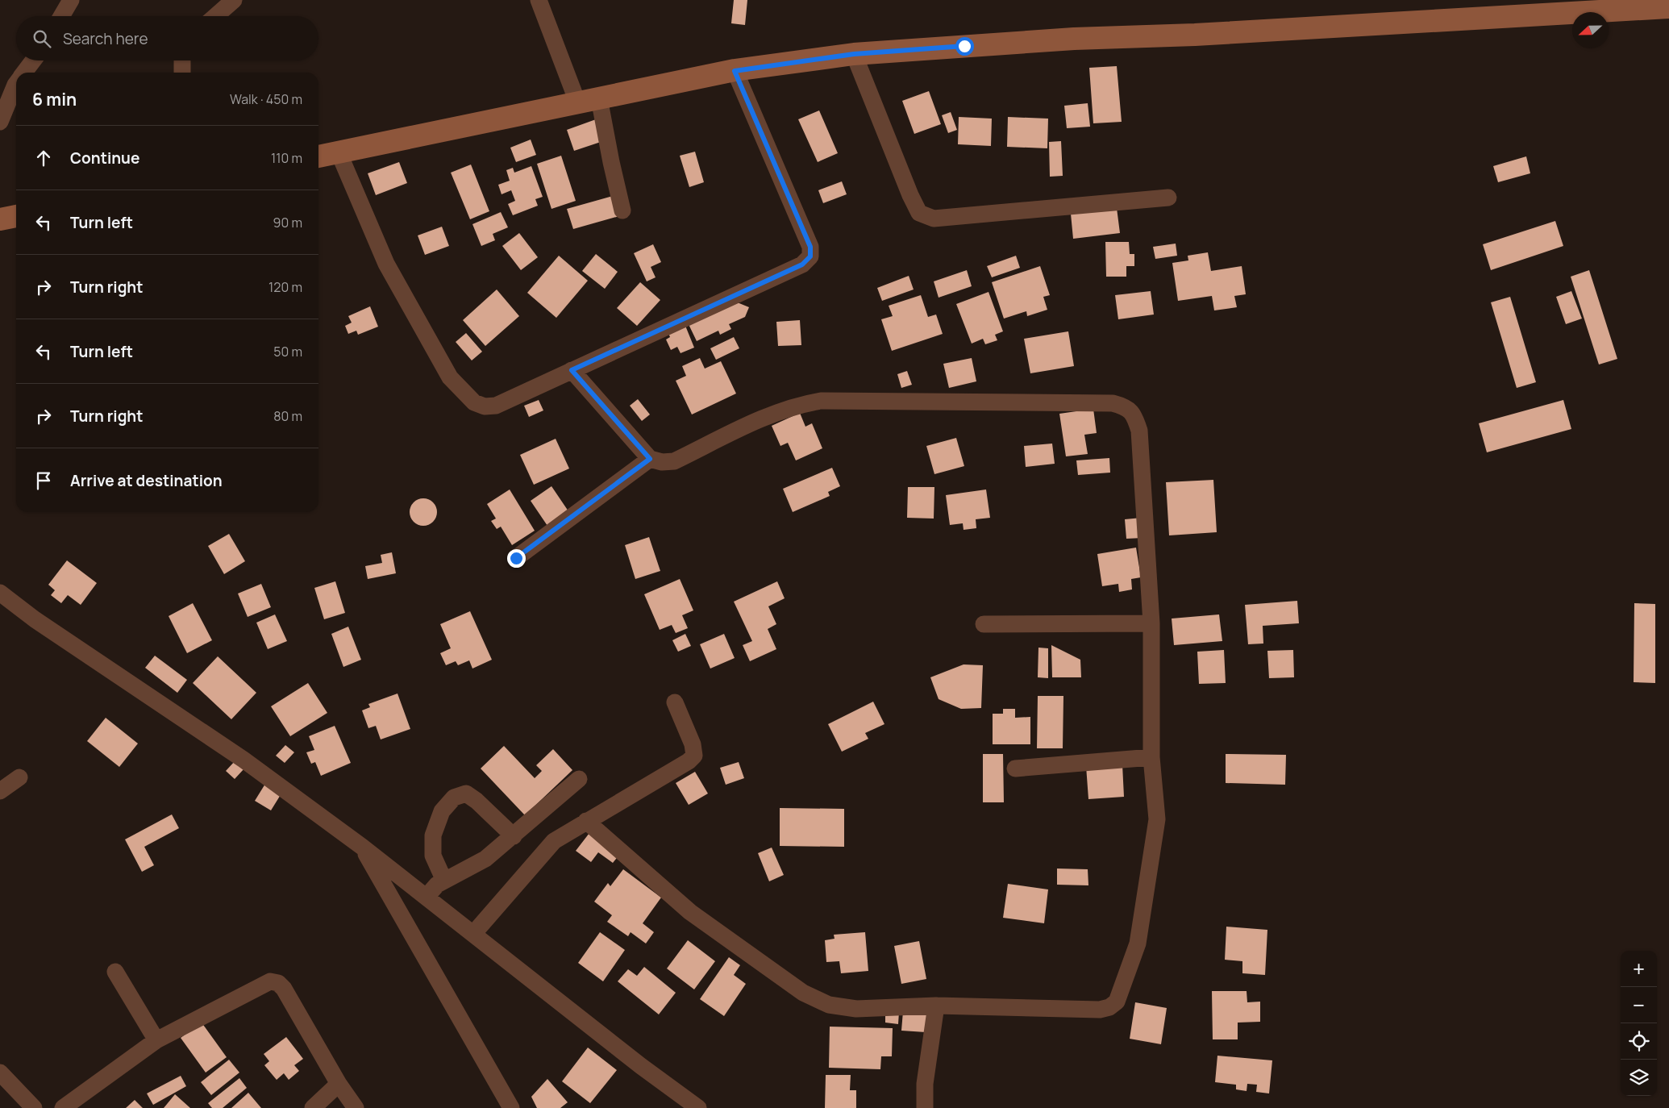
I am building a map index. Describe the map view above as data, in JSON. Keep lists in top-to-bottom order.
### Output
{
  "north": "left",
  "page": {
    "search": "Search here",
    "heading": ["6 min", "Walk · 450 m"],
    "list": [
      ["Continue", "110 m"],
      ["Turn left", "90 m"],
      ["Turn right", "120 m"],
      ["Turn left", "50 m"],
      ["Turn right", "80 m"],
      "Arrive at destination"
    ],
    "map_buttons": ["+", "−"]
  }
}
